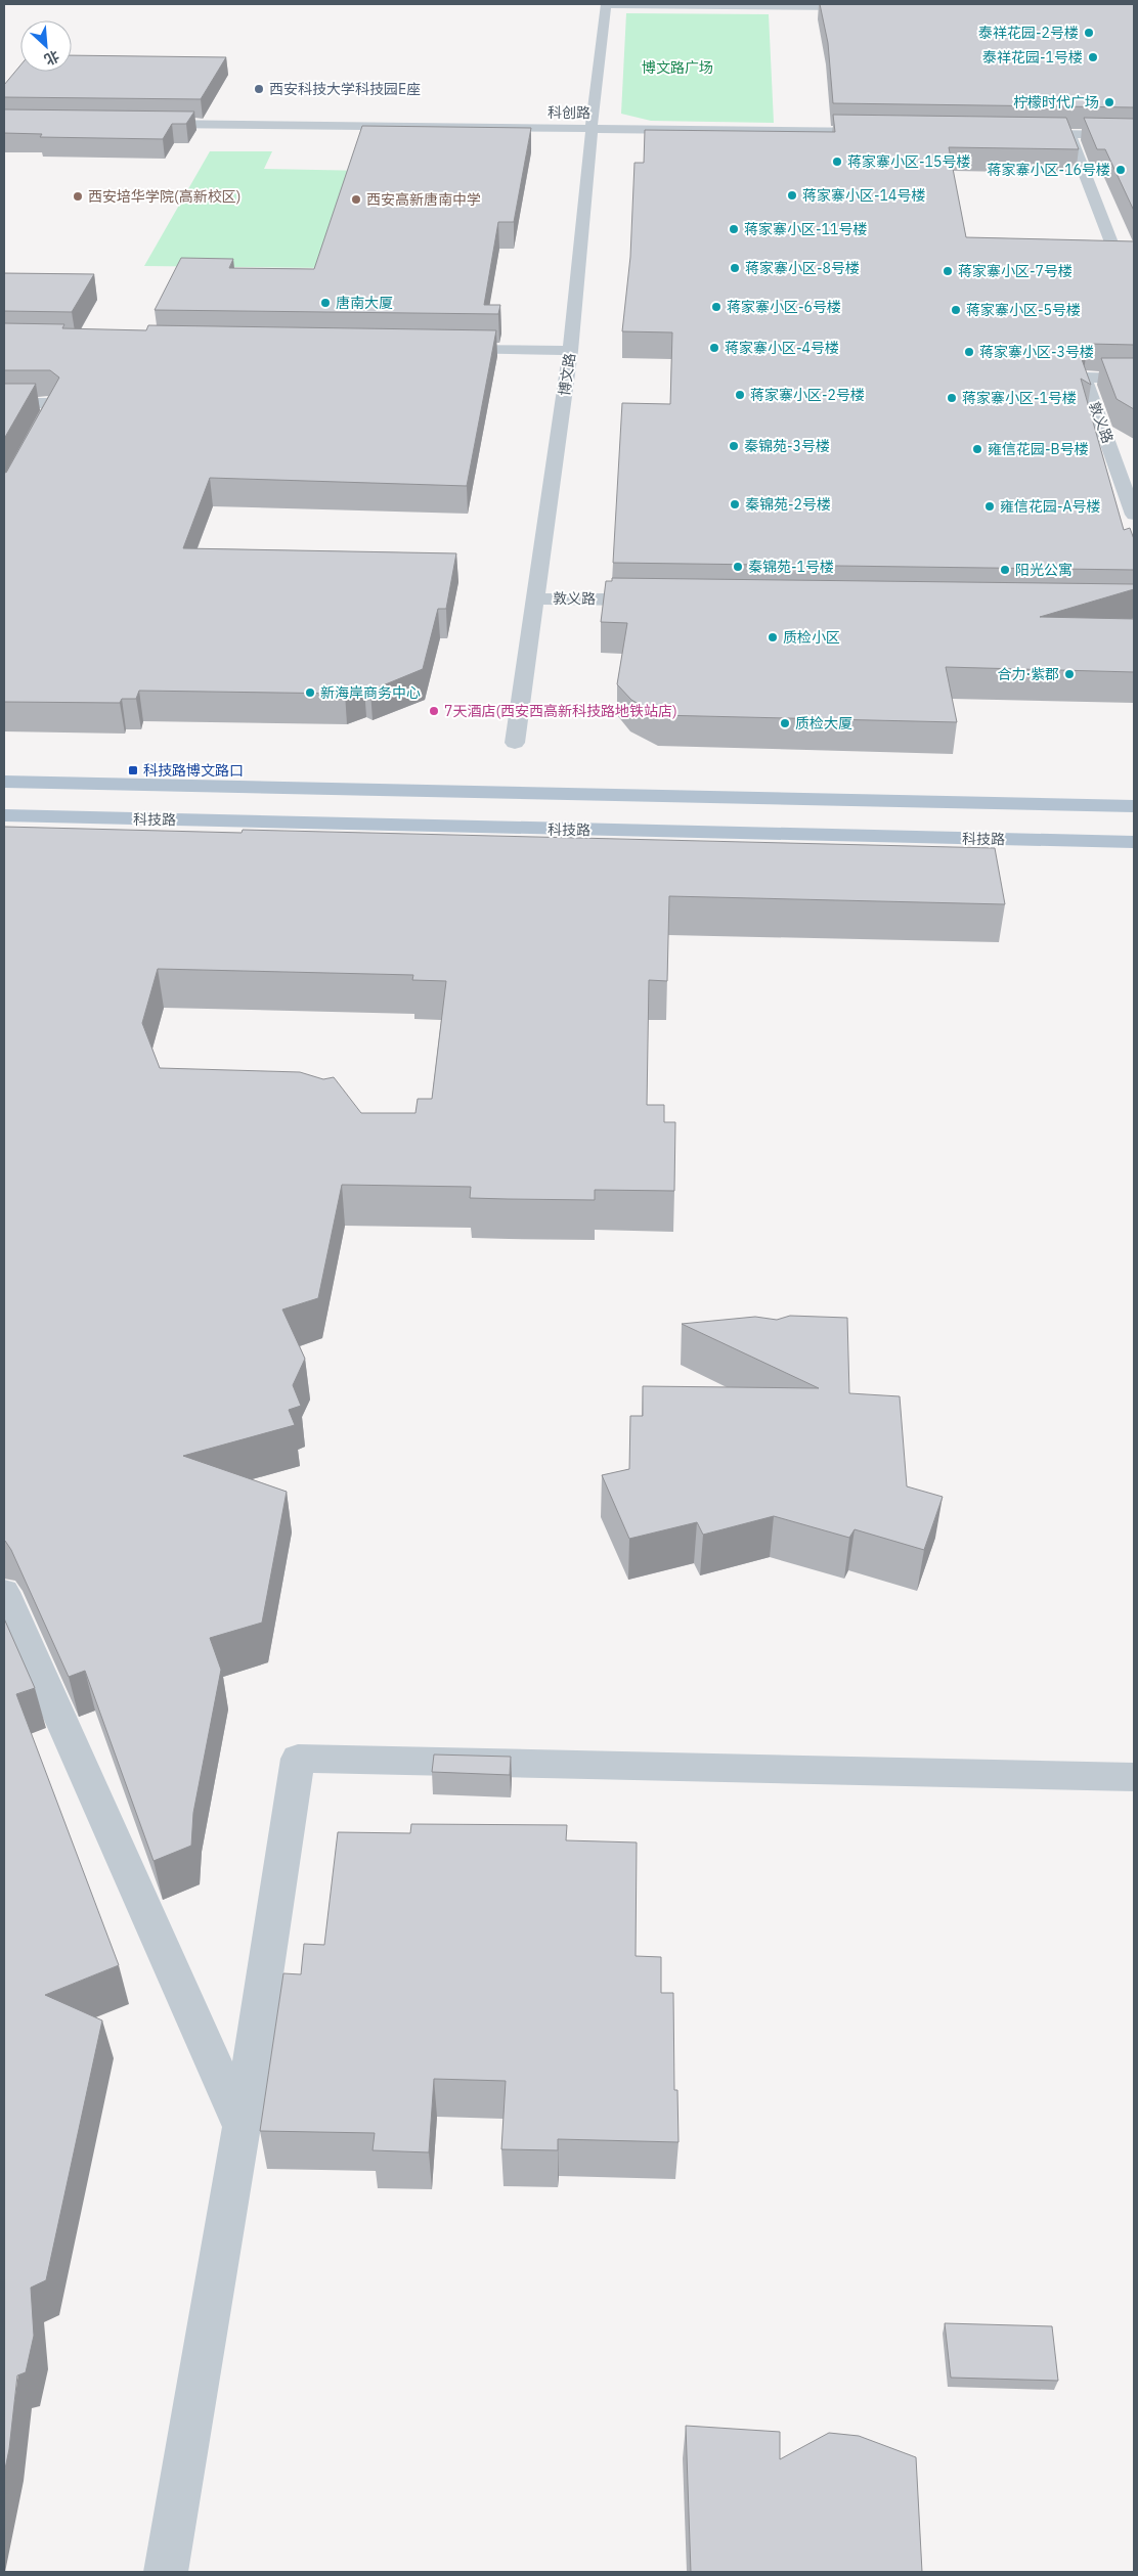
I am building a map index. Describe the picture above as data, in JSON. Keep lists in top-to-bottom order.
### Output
{
  "streets": {
    "main road": ["科技路"],
    "street": ["科创路", "博文路", "敦义路"]
  },
  "crossings": [
    ["科创路", "博文路"],
    ["博文路", "敦义路"]
  ],
  "parks": ["博文路广场"],
  "places": {
    "other": [
      "泰祥花园-2号楼",
      "泰祥花园-1号楼",
      "西安科技大学科技园E座",
      "柠檬时代广场",
      "蒋家寨小区-15号楼",
      "蒋家寨小区-16号楼",
      "蒋家寨小区-14号楼",
      "西安培华学院(高新校区)",
      "西安高新唐南中学",
      "蒋家寨小区-11号楼",
      "蒋家寨小区-8号楼",
      "蒋家寨小区-7号楼",
      "唐南大厦",
      "蒋家寨小区-6号楼",
      "蒋家寨小区-5号楼",
      "蒋家寨小区-4号楼",
      "蒋家寨小区-3号楼",
      "蒋家寨小区-2号楼",
      "蒋家寨小区-1号楼",
      "秦锦苑-3号楼",
      "雍信花园-B号楼",
      "秦锦苑-2号楼",
      "雍信花园-A号楼",
      "秦锦苑-1号楼",
      "阳光公寓",
      "质检小区",
      "合力·紫郡",
      "新海岸商务中心",
      "7天酒店(西安西高新科技路地铁站店)",
      "质检大厦"
    ],
    "transit": ["科技路博文路口"]
  },
  "north": "bottom right"
}
